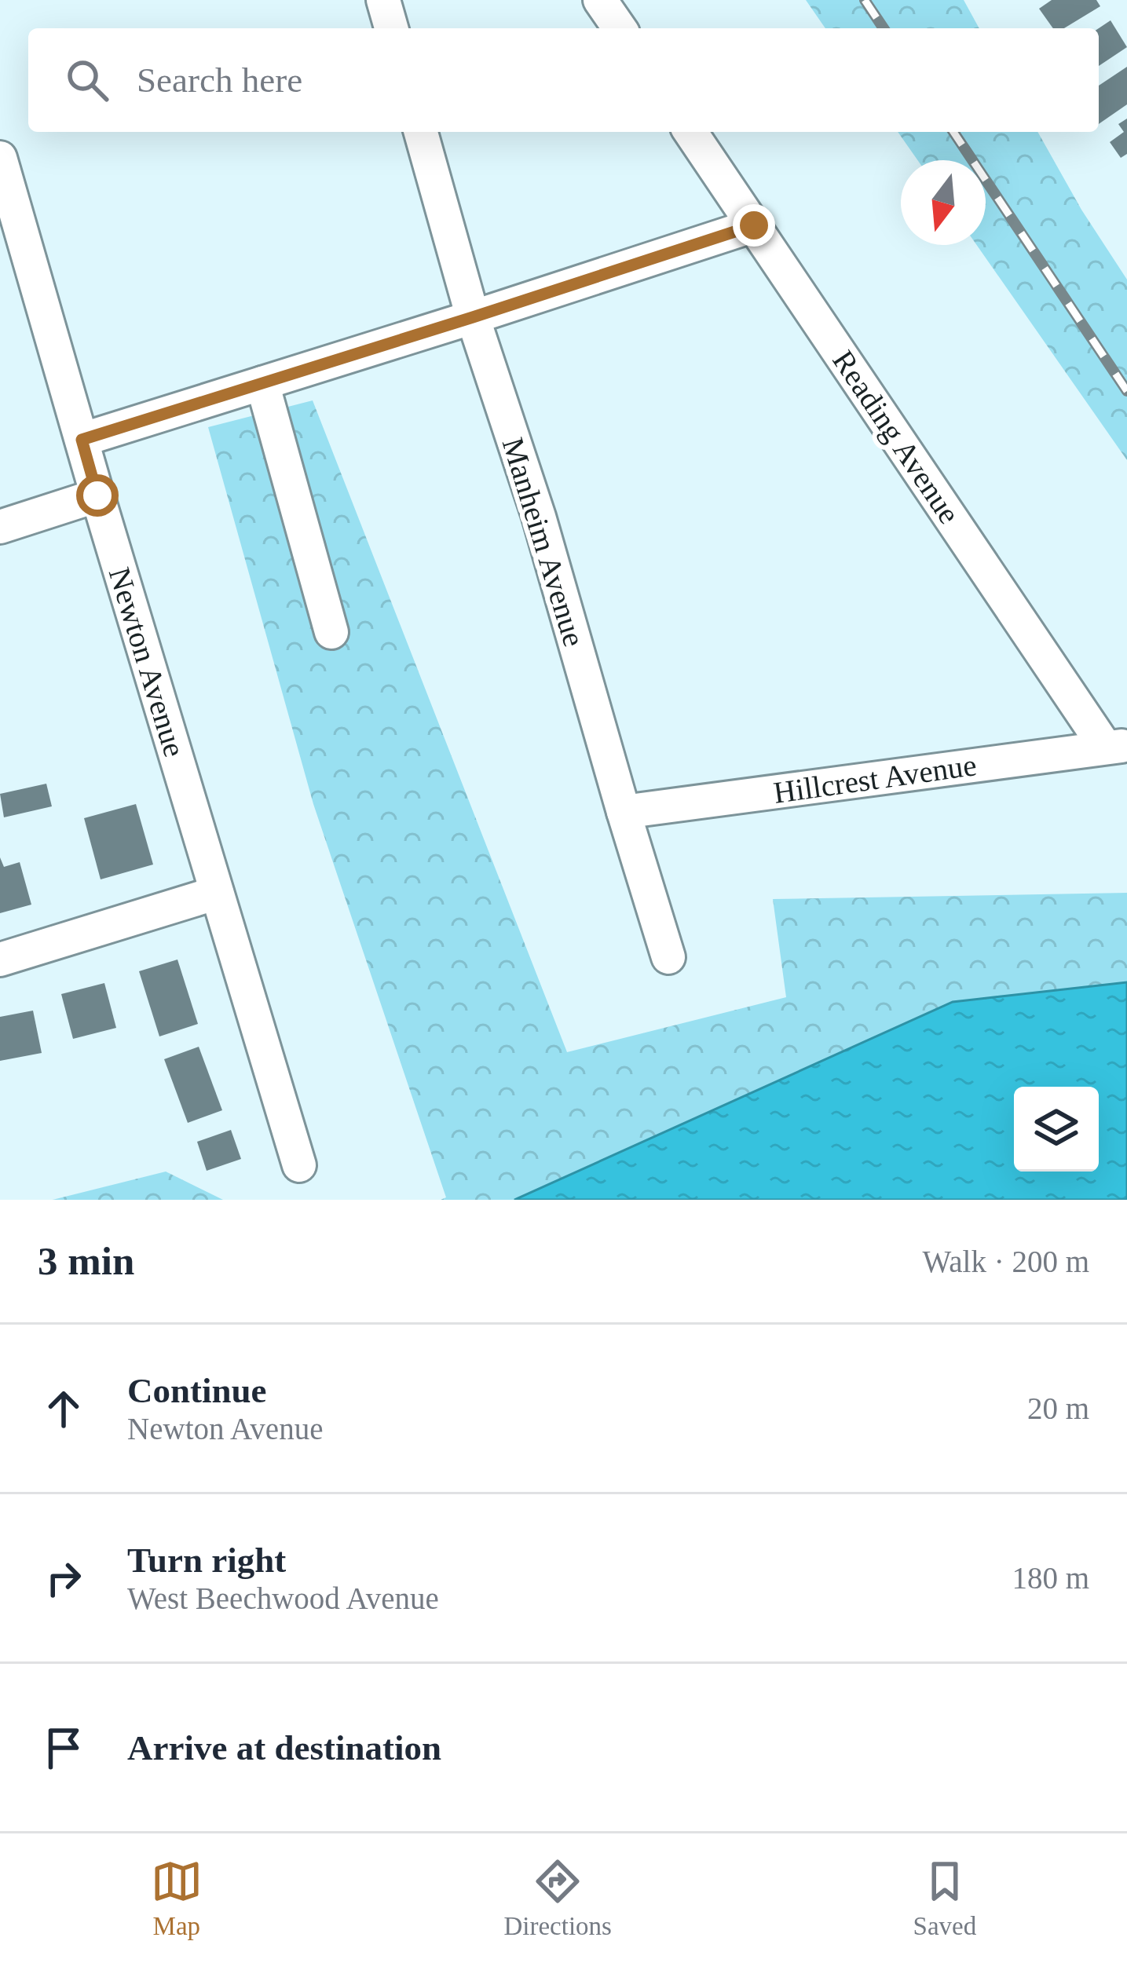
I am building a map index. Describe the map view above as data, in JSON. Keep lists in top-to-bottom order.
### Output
{
  "streets": {
    "street": [
      "Reading Avenue",
      "Manheim Avenue",
      "Newton Avenue",
      "Hillcrest Avenue"
    ]
  },
  "crossings": [
    ["Reading Avenue", "Hillcrest Avenue"],
    ["Manheim Avenue", "Hillcrest Avenue"]
  ],
  "north": "bottom",
  "page": {
    "search": "Search here",
    "heading": ["3 min", "Walk · 200 m"],
    "list": [
      ["Continue", "Newton Avenue", "20 m"],
      ["Turn right", "West Beechwood Avenue", "180 m"],
      "Arrive at destination"
    ],
    "nav": ["Map", "Directions", "Saved"]
  }
}
